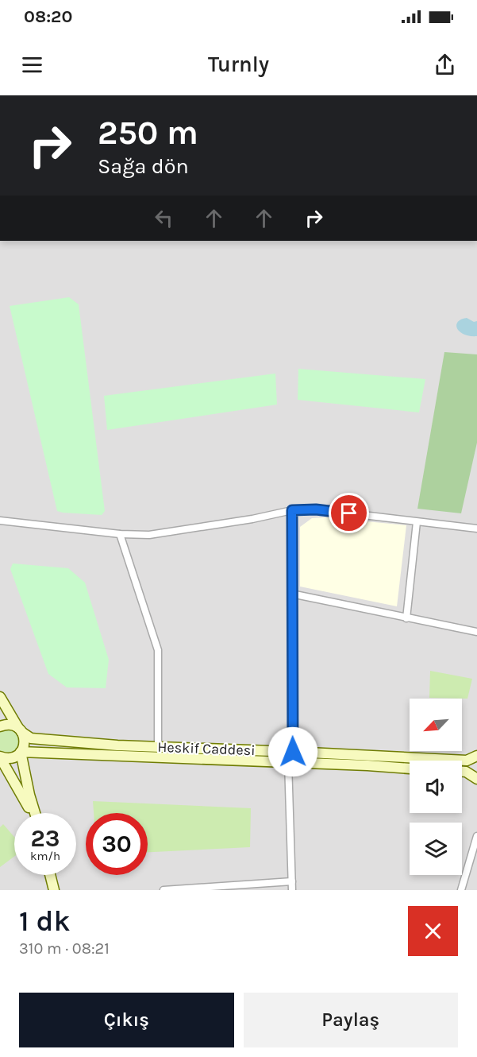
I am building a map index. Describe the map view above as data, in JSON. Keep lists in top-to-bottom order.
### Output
{
  "streets": {
    "main road": ["Heskif Caddesi"]
  },
  "north": "bottom left",
  "page": {
    "status": "08:20",
    "header": "Turnly",
    "turn": ["250 m", "Sağa dön"],
    "speed": "23 km/h",
    "limit": "30",
    "heading": ["1 dk", "310 m · 08:21"],
    "buttons": ["Çıkış", "Paylaş"]
  }
}
